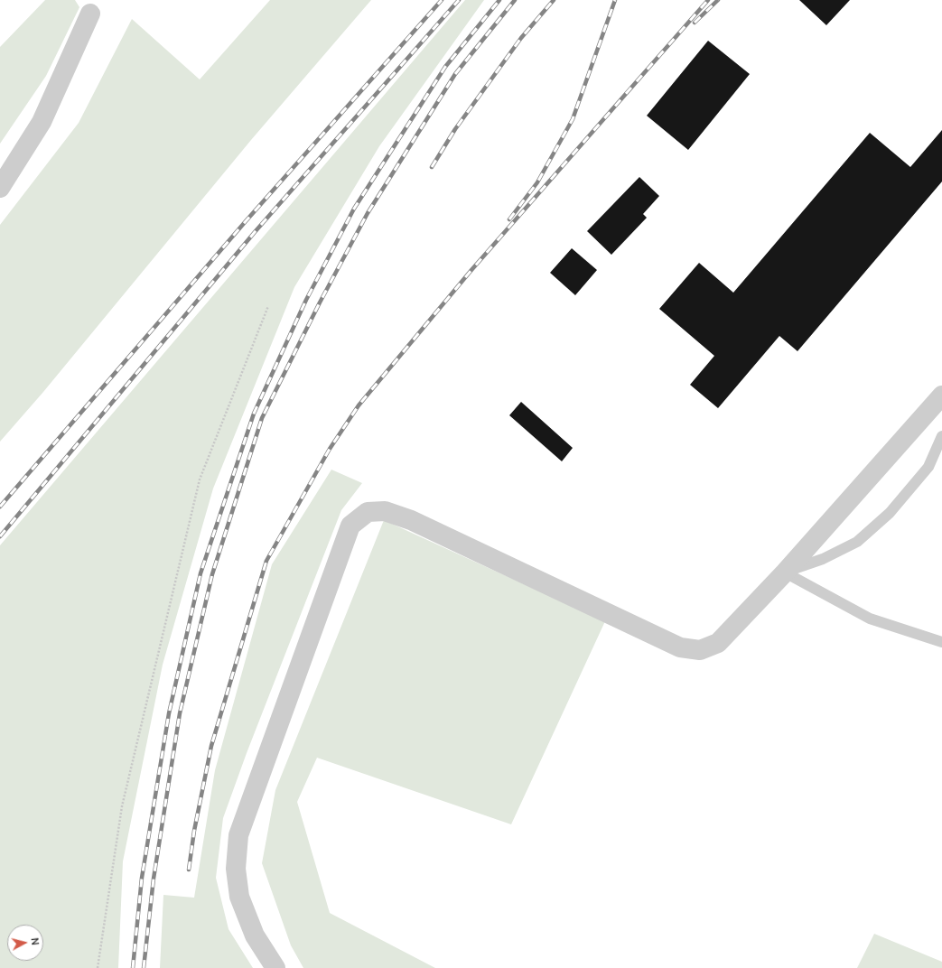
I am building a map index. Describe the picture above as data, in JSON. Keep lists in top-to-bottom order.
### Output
{
  "north": "right"
}
